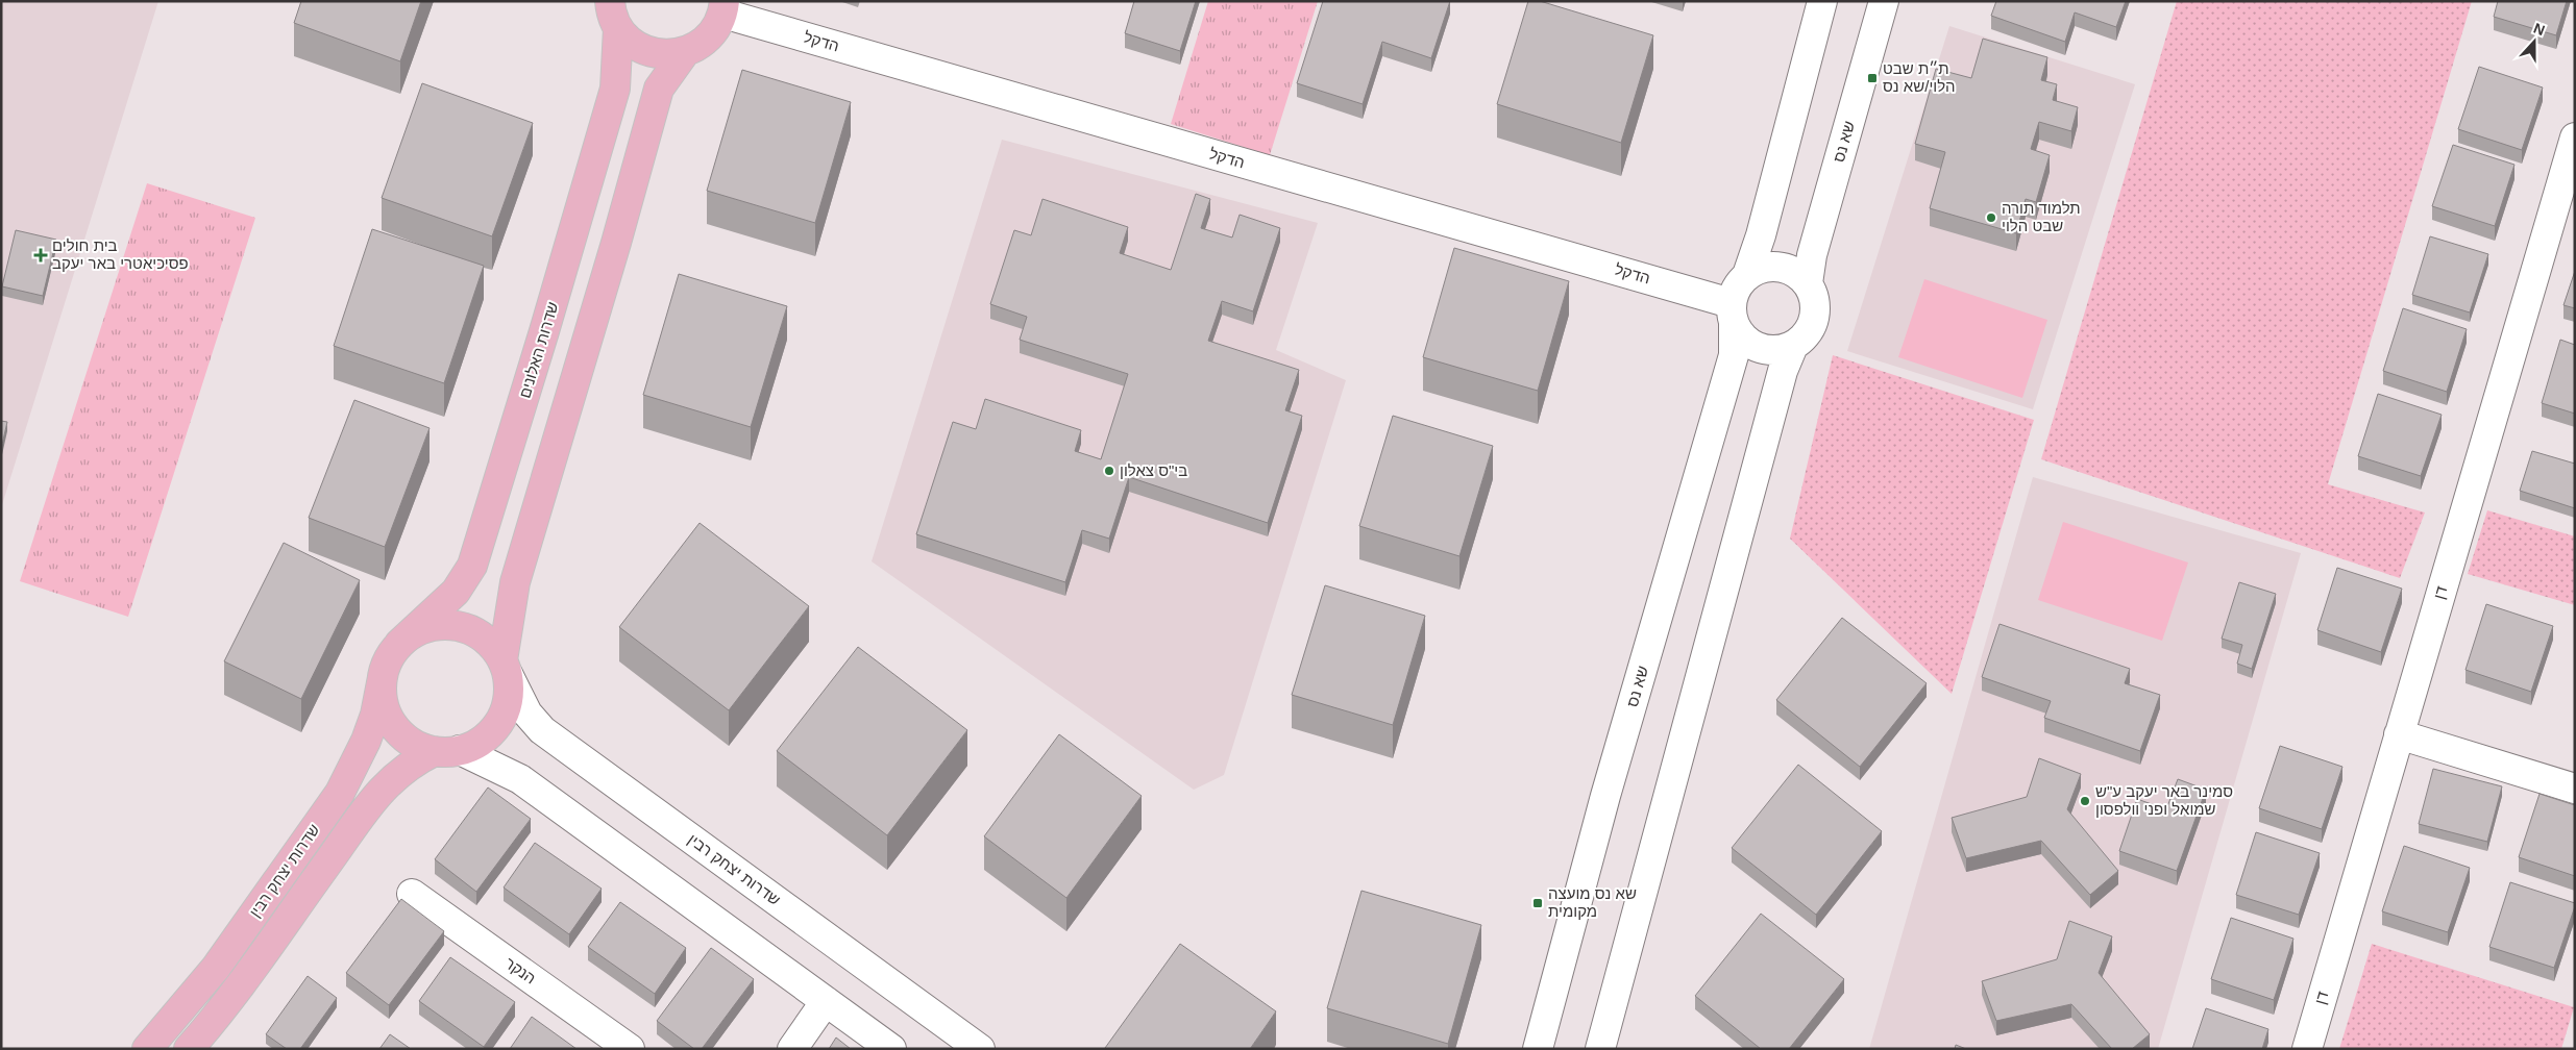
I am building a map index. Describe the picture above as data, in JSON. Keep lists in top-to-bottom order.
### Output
{
  "streets": {
    "main road": ["שדרות האלונים", "שדרות יצחק רבין"],
    "street": [
      "הדקל",
      "שא נס",
      "דן",
      "הנקר"
    ]
  },
  "crossings": [
    ["הדקל", "שא נס"],
    ["שדרות האלונים", "שדרות יצחק רבין"]
  ],
  "places": {
    "transit": ["ת״ת שבט הלוי/שא נס", "שא נס מועצה מקומית"],
    "other": ["תלמוד תורה שבט הלוי", "בי\"ס צאלון", "סמינר באר יעקב ע\"ש שמואל ופני וולפסון"],
    "health": ["בית חולים פסיכיאטרי באר יעקב"]
  },
  "north": "top"
}
